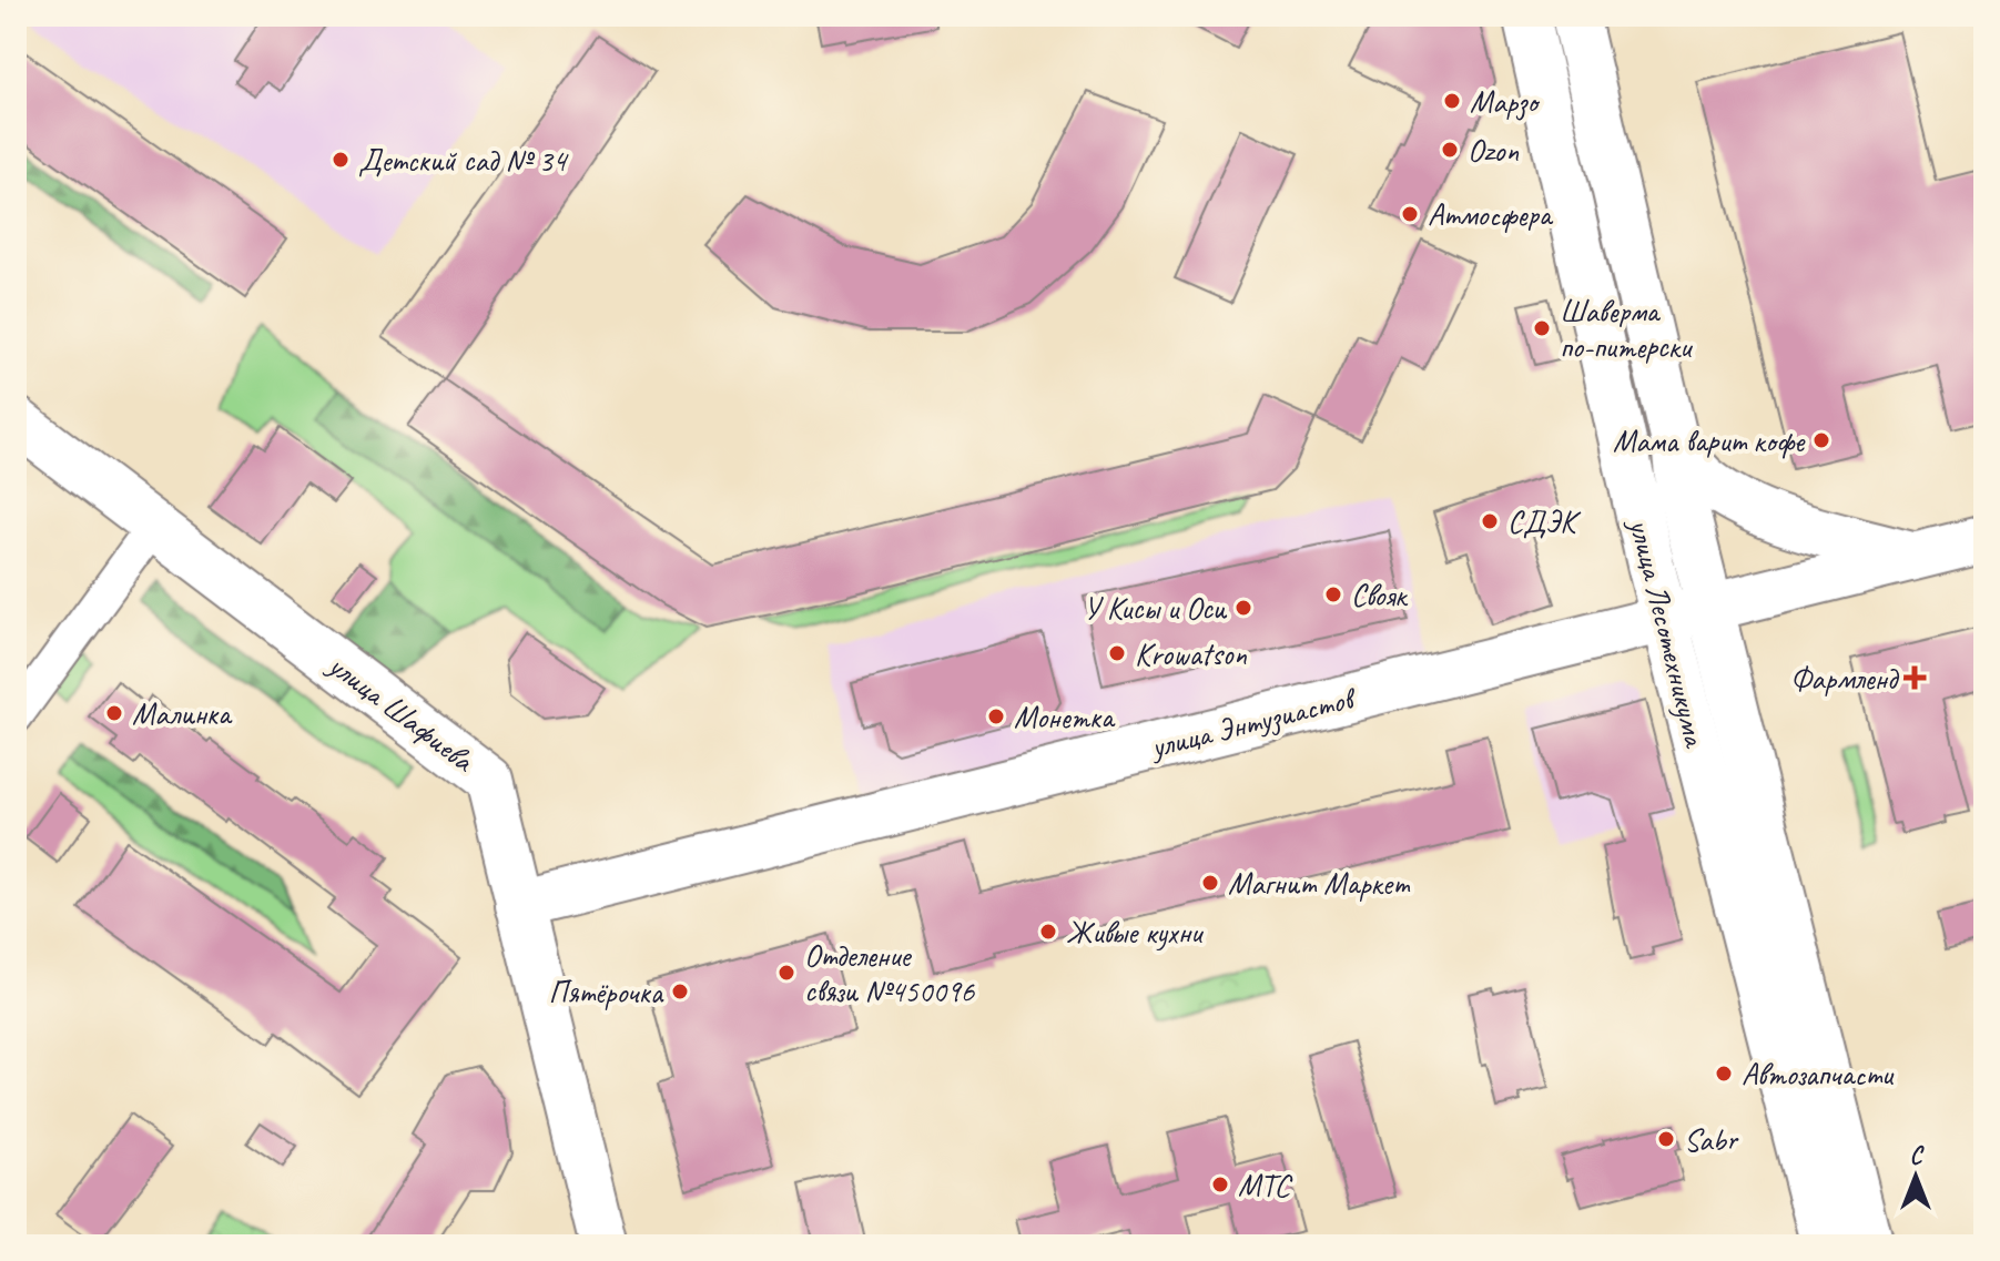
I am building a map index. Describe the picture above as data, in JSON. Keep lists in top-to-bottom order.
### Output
{
  "streets": {
    "main road": ["улица Лесотехникума", "улица Шафиева", "улица Энтузиастов"]
  },
  "crossings": [
    ["улица Лесотехникума", "улица Энтузиастов"],
    ["улица Шафиева", "улица Энтузиастов"]
  ],
  "places": {
    "other": [
      "Марзо",
      "Ozon",
      "Детский сад № 34",
      "Атмосфера",
      "Шаверма по-питерски",
      "Мама варит кофе",
      "СДЭК",
      "Свояк",
      "У Кисы и Оси",
      "Krowatson",
      "Малинка",
      "Монетка",
      "Магнит Маркет",
      "Живые кухни",
      "Отделение связи №450096",
      "Пятёрочка",
      "Автозапчасти",
      "Sabr",
      "МТС"
    ],
    "health": ["Фармленд"]
  },
  "north": "top"
}
